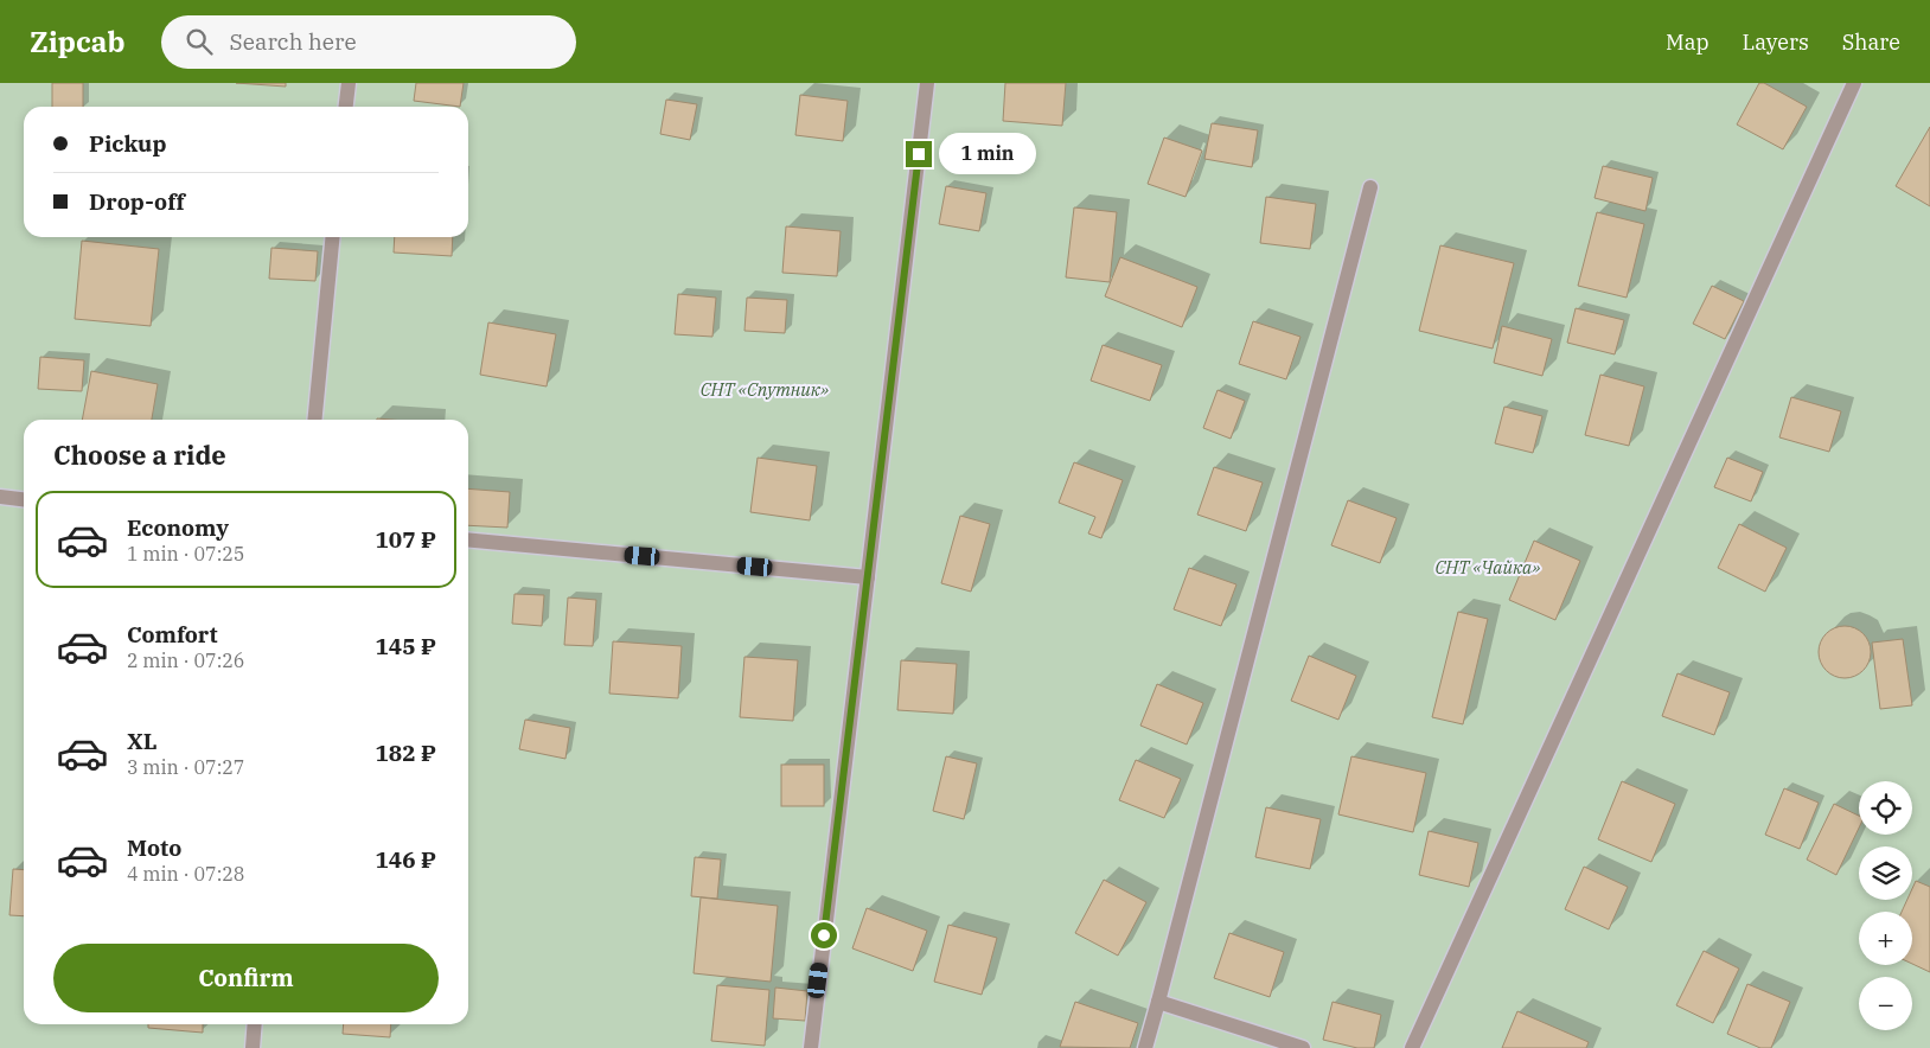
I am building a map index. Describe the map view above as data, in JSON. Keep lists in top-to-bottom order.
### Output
{
  "parks": ["СНТ «Спутник»", "СНТ «Чайка»"],
  "page": {
    "header": "Zipcab",
    "search": "Search here",
    "nav": ["Map", "Layers", "Share"],
    "banner": ["Pickup", "Drop-off"],
    "bubble": "1 min",
    "heading": "Choose a ride",
    "list": [
      {
        "name": "Economy",
        "note": "1 min · 07:25",
        "value": "107 ₽"
      },
      {
        "name": "Comfort",
        "note": "2 min · 07:26",
        "value": "145 ₽"
      },
      {
        "name": "XL",
        "note": "3 min · 07:27",
        "value": "182 ₽"
      },
      {
        "name": "Moto",
        "note": "4 min · 07:28",
        "value": "146 ₽"
      }
    ],
    "map_buttons": ["+", "−"],
    "buttons": "Confirm"
  }
}
